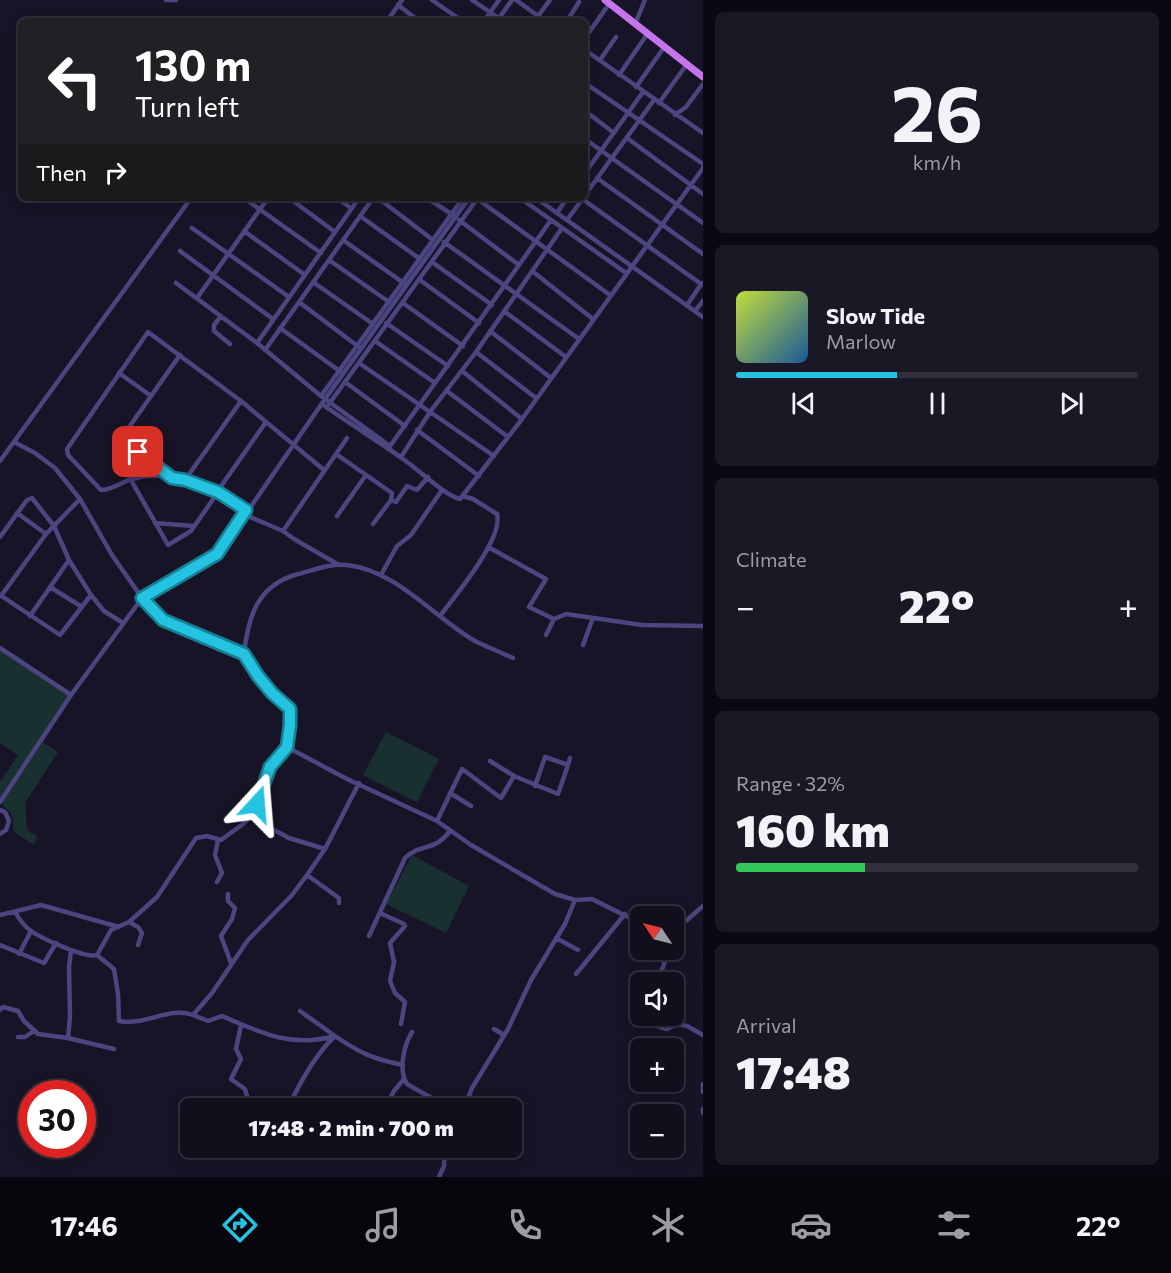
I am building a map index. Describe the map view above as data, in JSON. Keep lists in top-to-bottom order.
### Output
{
  "north": "top left",
  "page": {
    "tile": [
      ["26", "km/h"],
      "Climate",
      ["Range · 32%", "160 km"],
      ["Arrival", "17:48"]
    ],
    "turn": ["130 m", "Turn left"],
    "then": "Then",
    "song": ["Slow Tide", "Marlow"],
    "heat": ["−", "22°", "+"],
    "map_buttons": ["+", "−"],
    "limit": "30",
    "trip": "17:48 · 2 min · 700 m",
    "tabs": ["17:46", "22°"]
  }
}
